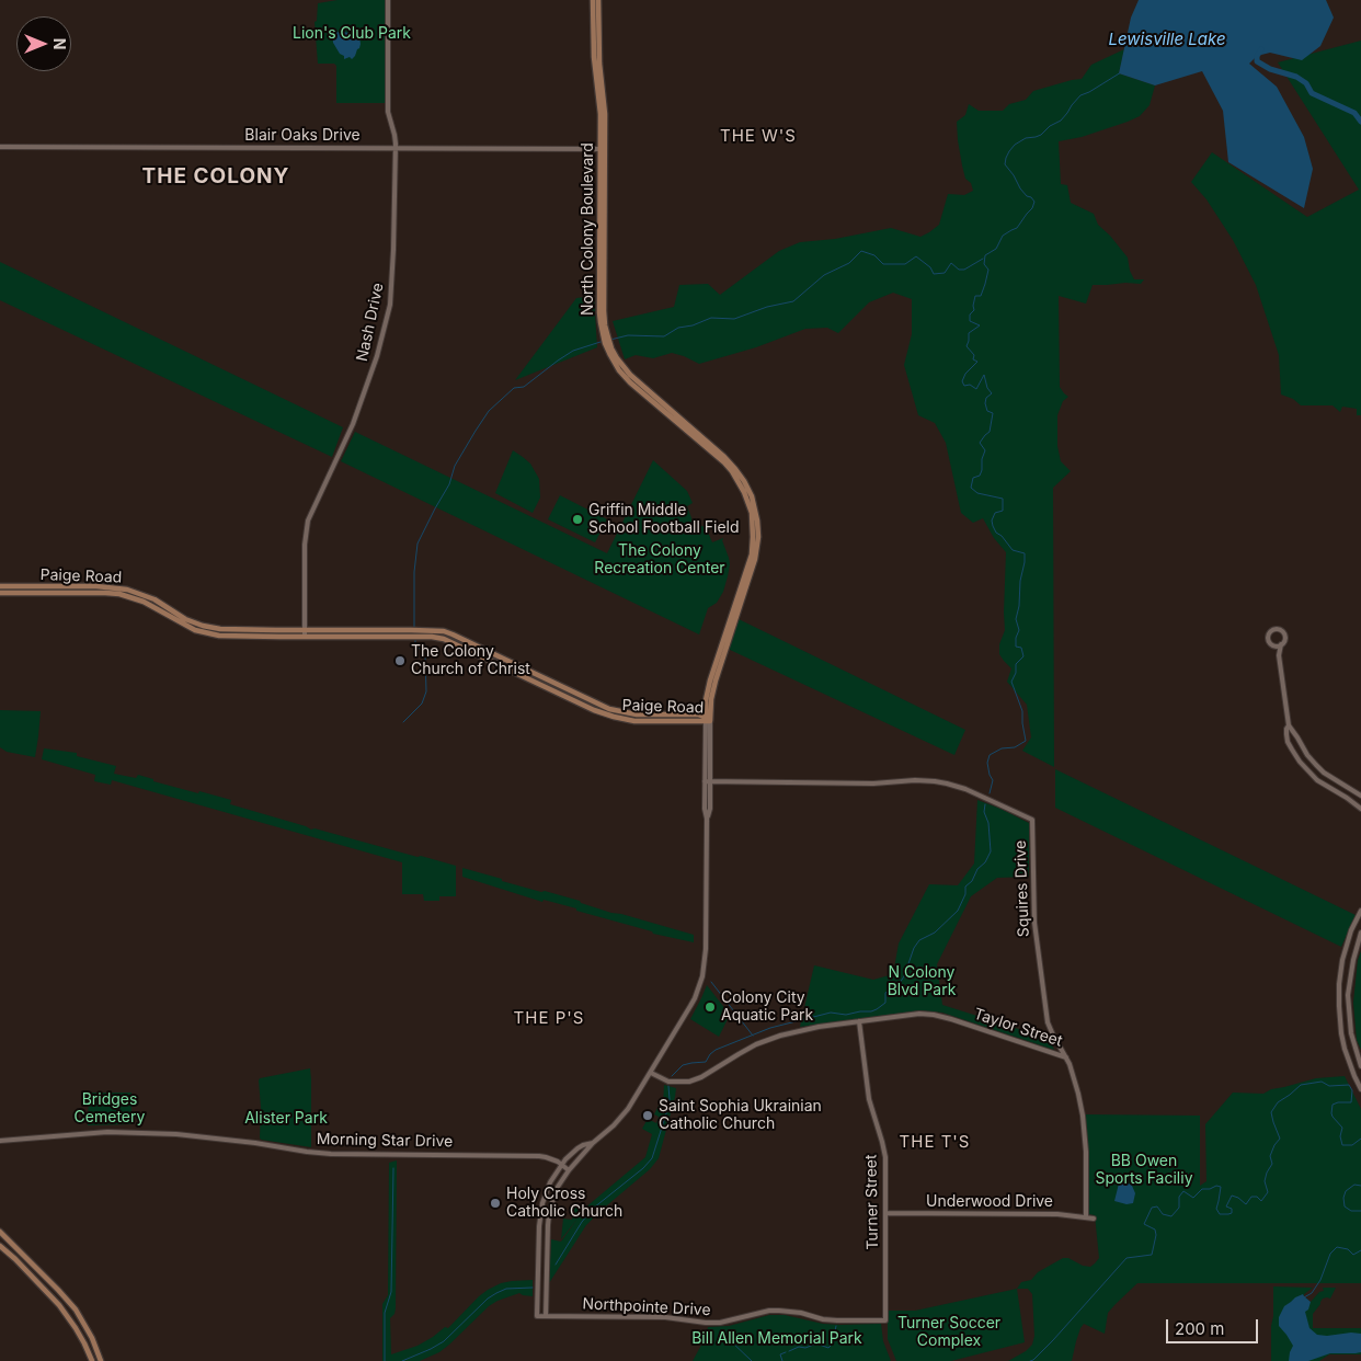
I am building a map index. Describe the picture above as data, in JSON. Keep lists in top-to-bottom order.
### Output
{
  "streets": {
    "main road": ["North Colony Boulevard", "Paige Road"],
    "street": [
      "Blair Oaks Drive",
      "Nash Drive",
      "Squires Drive",
      "Taylor Street",
      "Morning Star Drive",
      "Turner Street",
      "Underwood Drive",
      "Northpointe Drive"
    ]
  },
  "crossings": [
    ["Blair Oaks Drive", "North Colony Boulevard"],
    ["Blair Oaks Drive", "Nash Drive"],
    ["North Colony Boulevard", "Paige Road"],
    ["North Colony Boulevard", "Squires Drive"],
    ["North Colony Boulevard", "Taylor Street"],
    ["North Colony Boulevard", "Morning Star Drive"],
    ["North Colony Boulevard", "Northpointe Drive"],
    ["Nash Drive", "Paige Road"],
    ["Squires Drive", "Taylor Street"],
    ["Squires Drive", "Underwood Drive"],
    ["Taylor Street", "Turner Street"],
    ["Turner Street", "Underwood Drive"],
    ["Turner Street", "Northpointe Drive"]
  ],
  "districts": [
    "THE W'S",
    "THE COLONY",
    "THE P'S",
    "THE T'S"
  ],
  "water": ["Lewisville Lake"],
  "parks": [
    "Lion's Club Park",
    "The Colony Recreation Center",
    "N Colony Blvd Park",
    "Bridges Cemetery",
    "Alister Park",
    "BB Owen Sports Faciliy",
    "Turner Soccer Complex",
    "Bill Allen Memorial Park"
  ],
  "places": [
    "Griffin Middle School Football Field",
    "The Colony Church of Christ",
    "Colony City Aquatic Park",
    "Saint Sophia Ukrainian Catholic Church",
    "Holy Cross Catholic Church"
  ],
  "scale_bar": "200 m",
  "north": "right"
}
